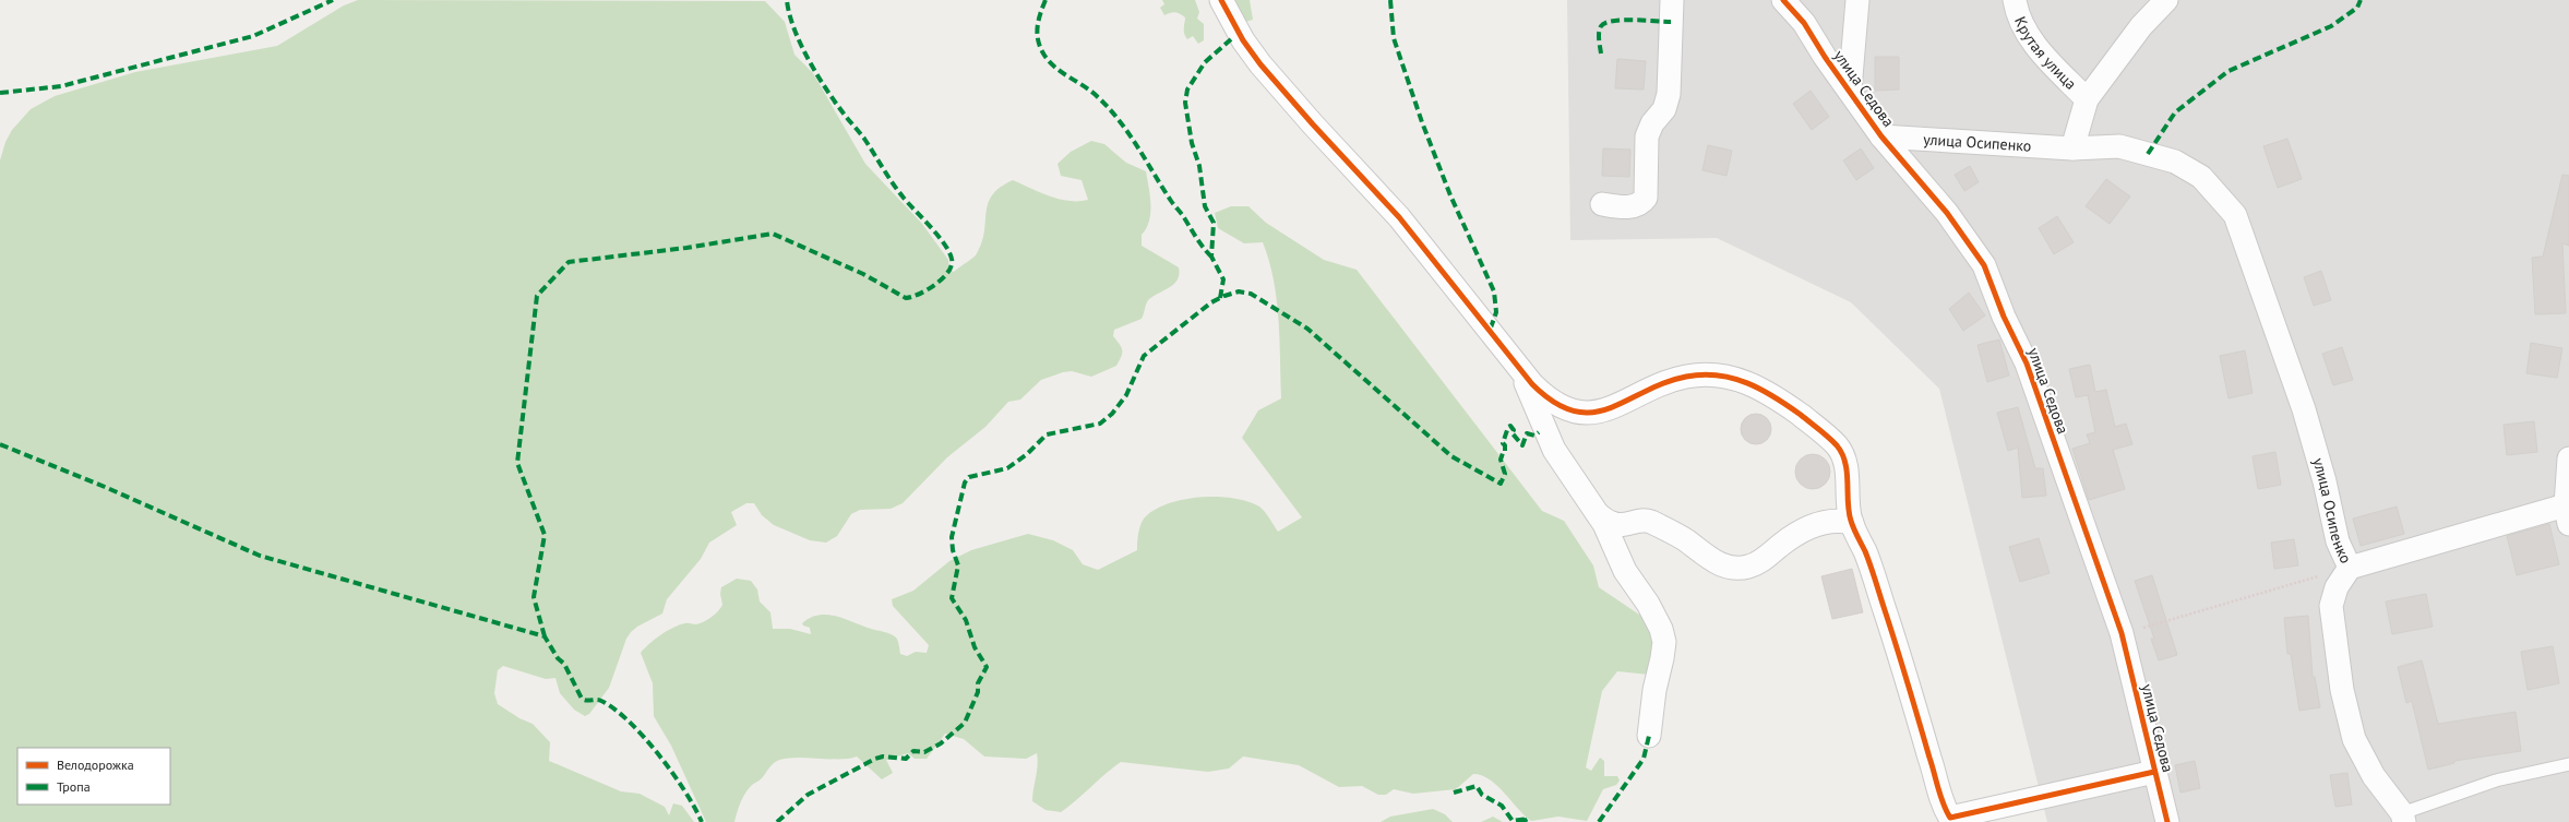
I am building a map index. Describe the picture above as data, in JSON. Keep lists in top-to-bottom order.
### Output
{
  "streets": {
    "street": ["Крутая улица", "улица Седова", "улица Осипенко"]
  },
  "crossings": [
    ["улица Седова", "улица Осипенко"]
  ],
  "legend": ["Велодорожка", "Тропа"]
}
